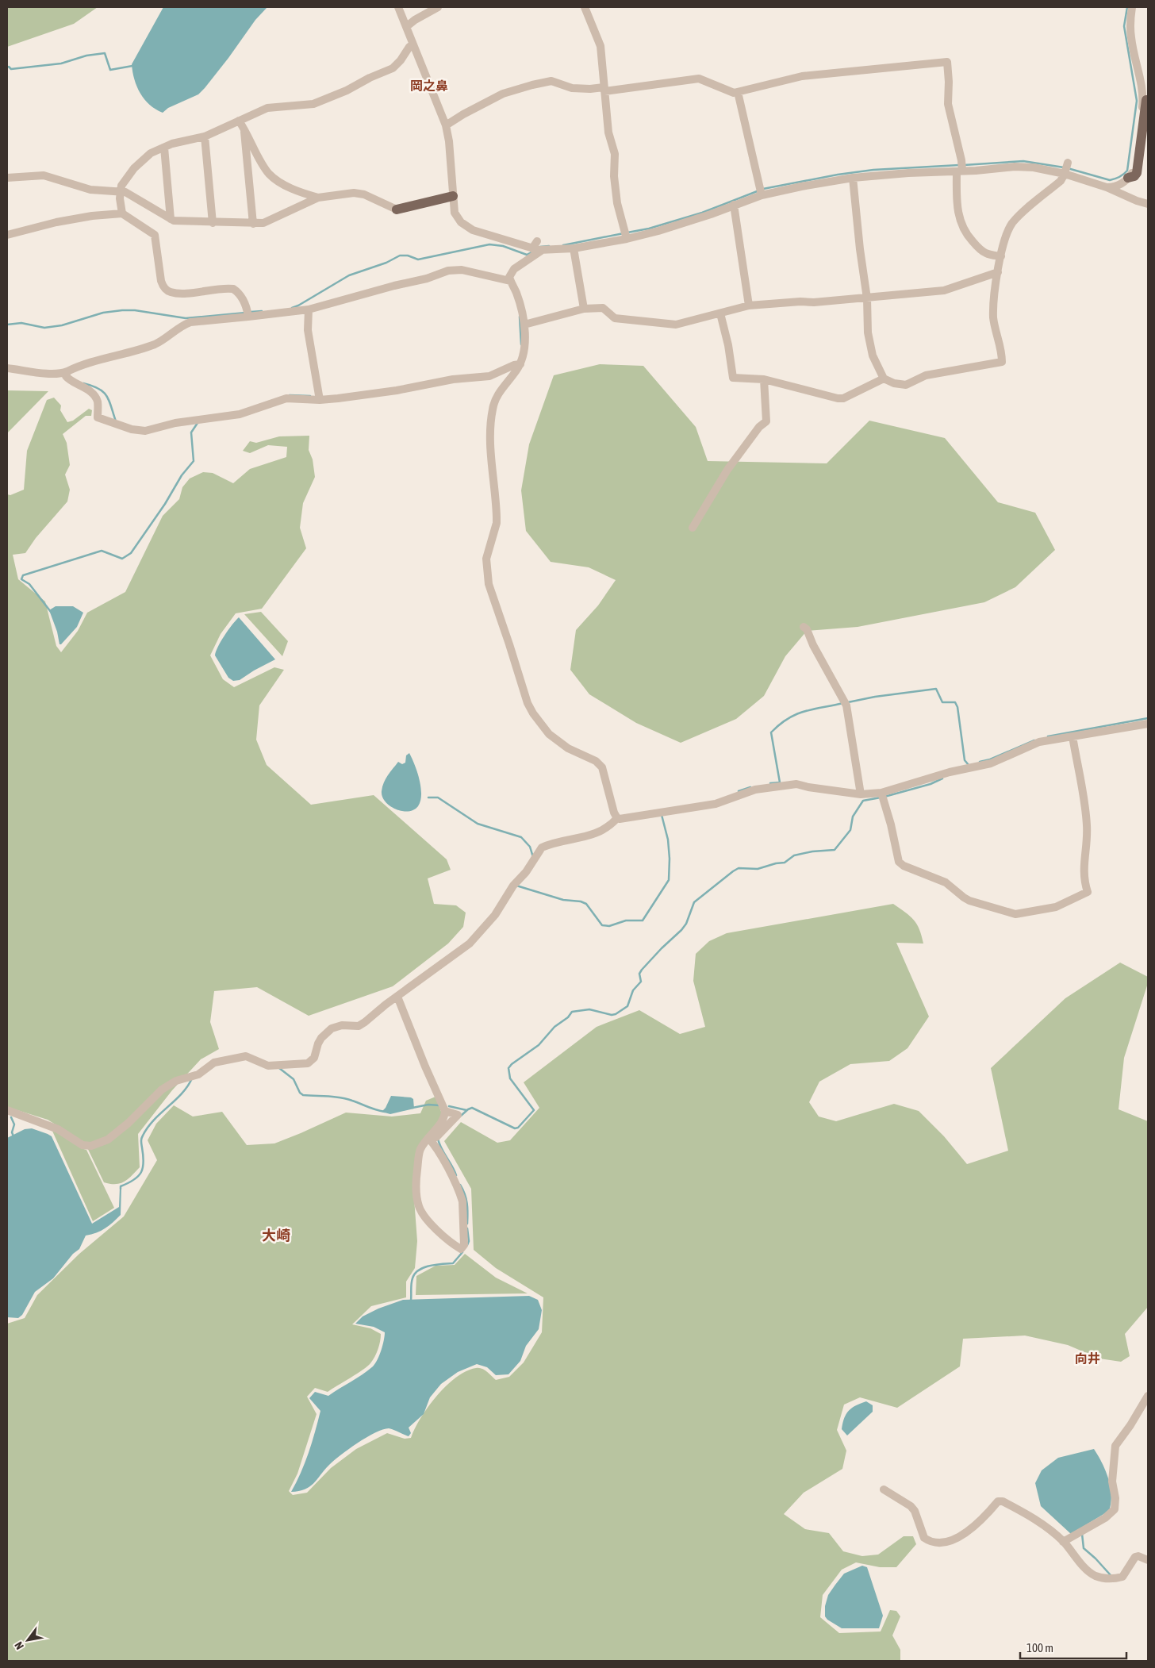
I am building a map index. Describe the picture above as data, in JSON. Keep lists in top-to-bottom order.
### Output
{
  "districts": ["岡之鼻", "大崎", "向井"],
  "scale_bar": "100 m",
  "north": "bottom left"
}
